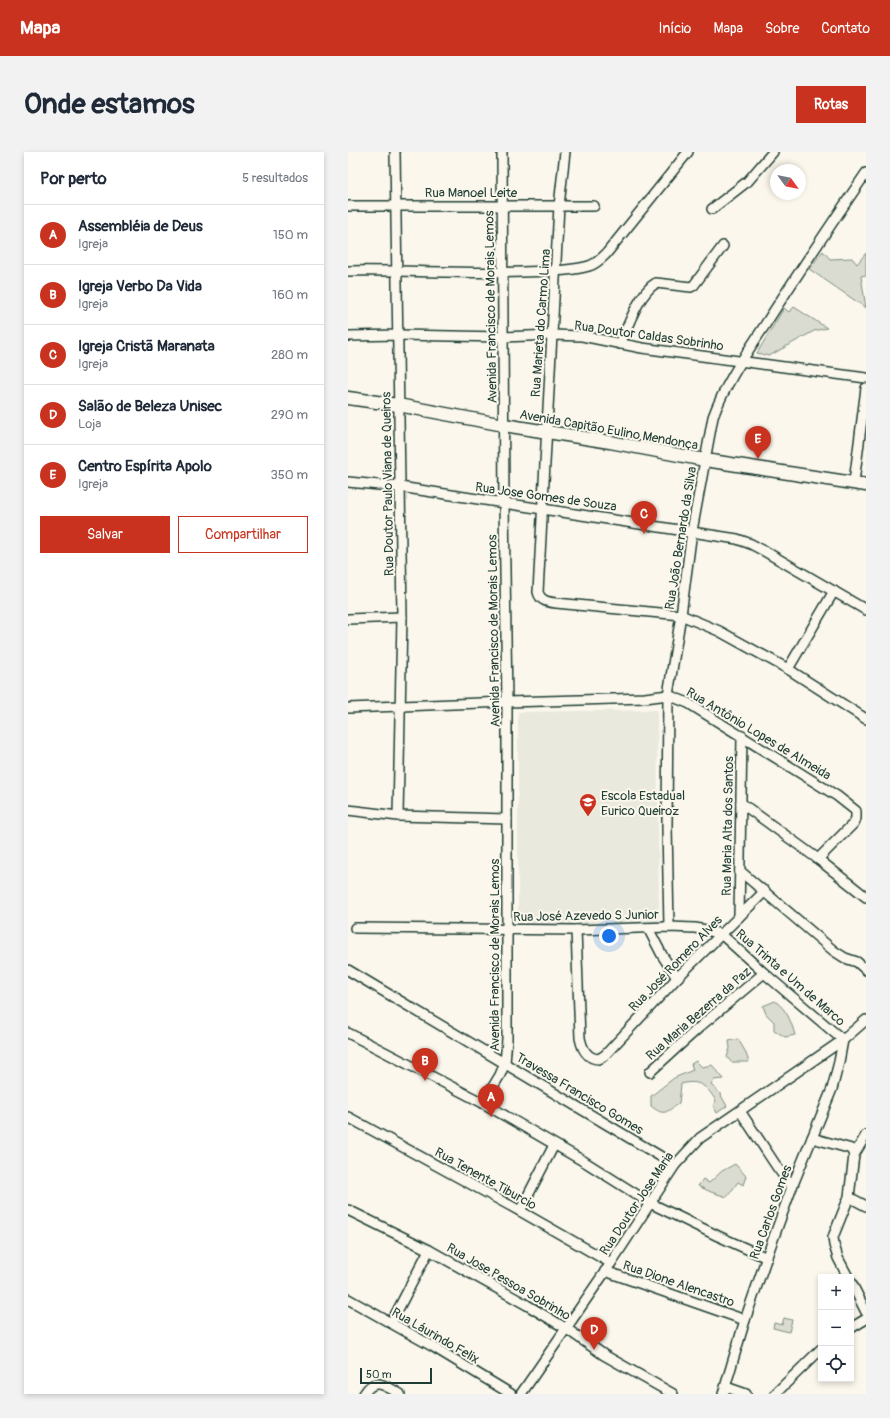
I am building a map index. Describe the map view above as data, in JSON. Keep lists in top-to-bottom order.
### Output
{
  "streets": {
    "main road": ["Avenida Capitão Eulino Mendonça"],
    "street": [
      "Rua Manoel Leite",
      "Avenida Francisco de Morais Lemos",
      "Rua Marieta do Carmo Lima",
      "Rua Doutor Caldas Sobrinho",
      "Rua Doutor Paulo Viana de Queiros",
      "Rua Jose Gomes de Souza",
      "Rua João Bernardo da Silva",
      "Rua Antônio Lopes de Almeida",
      "Rua Maria Alta dos Santos",
      "Rua José Azevedo S Junior",
      "Rua José Romero Alves",
      "Rua Trinta e Um de Marco",
      "Rua Maria Bezerra da Paz",
      "Travessa Francisco Gomes",
      "Rua Tenente Tiburcio",
      "Rua Doutor Jose Maria",
      "Rua Carlos Gomes",
      "Rua Jose Pessoa Sobrinho",
      "Rua Dione Alencastro",
      "Rua Láurindo Felix"
    ]
  },
  "crossings": [
    ["Rua Manoel Leite", "Avenida Francisco de Morais Lemos"],
    ["Rua Manoel Leite", "Rua Marieta do Carmo Lima"],
    ["Rua Manoel Leite", "Rua Doutor Paulo Viana de Queiros"],
    ["Avenida Francisco de Morais Lemos", "Rua Doutor Caldas Sobrinho"],
    ["Avenida Francisco de Morais Lemos", "Avenida Capitão Eulino Mendonça"],
    ["Avenida Francisco de Morais Lemos", "Rua Jose Gomes de Souza"],
    ["Avenida Francisco de Morais Lemos", "Rua José Azevedo S Junior"],
    ["Avenida Francisco de Morais Lemos", "Travessa Francisco Gomes"],
    ["Rua Marieta do Carmo Lima", "Rua Doutor Caldas Sobrinho"],
    ["Rua Marieta do Carmo Lima", "Avenida Capitão Eulino Mendonça"],
    ["Rua Marieta do Carmo Lima", "Rua Jose Gomes de Souza"],
    ["Rua Marieta do Carmo Lima", "Rua João Bernardo da Silva"],
    ["Rua Doutor Caldas Sobrinho", "Rua Doutor Paulo Viana de Queiros"],
    ["Rua Doutor Caldas Sobrinho", "Rua João Bernardo da Silva"],
    ["Avenida Capitão Eulino Mendonça", "Rua Doutor Paulo Viana de Queiros"],
    ["Avenida Capitão Eulino Mendonça", "Rua João Bernardo da Silva"],
    ["Rua Doutor Paulo Viana de Queiros", "Rua Jose Gomes de Souza"],
    ["Rua Jose Gomes de Souza", "Rua João Bernardo da Silva"],
    ["Rua João Bernardo da Silva", "Rua Antônio Lopes de Almeida"],
    ["Rua João Bernardo da Silva", "Rua José Azevedo S Junior"],
    ["Rua Antônio Lopes de Almeida", "Rua Maria Alta dos Santos"],
    ["Rua Maria Alta dos Santos", "Rua José Romero Alves"],
    ["Rua José Azevedo S Junior", "Rua José Romero Alves"],
    ["Rua José Azevedo S Junior", "Rua Trinta e Um de Marco"],
    ["Rua José Romero Alves", "Rua Trinta e Um de Marco"],
    ["Rua Trinta e Um de Marco", "Rua Maria Bezerra da Paz"],
    ["Rua Trinta e Um de Marco", "Rua Doutor Jose Maria"],
    ["Rua Trinta e Um de Marco", "Rua Carlos Gomes"],
    ["Travessa Francisco Gomes", "Rua Doutor Jose Maria"],
    ["Rua Tenente Tiburcio", "Rua Doutor Jose Maria"],
    ["Rua Doutor Jose Maria", "Rua Carlos Gomes"],
    ["Rua Doutor Jose Maria", "Rua Jose Pessoa Sobrinho"],
    ["Rua Doutor Jose Maria", "Rua Dione Alencastro"],
    ["Rua Carlos Gomes", "Rua Dione Alencastro"]
  ],
  "places": {
    "school or university": ["Escola Estadual Eurico Queiroz"]
  },
  "scale_bar": "50 m",
  "north": "bottom right",
  "page": {
    "header": "Mapa",
    "nav": [
      "Início",
      "Mapa",
      "Sobre",
      "Contato"
    ],
    "buttons": [
      "Rotas",
      ["Salvar", "Compartilhar"]
    ],
    "title": "Onde estamos",
    "heading": ["Por perto", "5 resultados"],
    "list": [
      {
        "mark": "A",
        "name": "Assembléia de Deus",
        "note": "Igreja",
        "value": "150 m"
      },
      {
        "mark": "B",
        "name": "Igreja Verbo Da Vida",
        "note": "Igreja",
        "value": "160 m"
      },
      {
        "mark": "C",
        "name": "Igreja Cristã Maranata",
        "note": "Igreja",
        "value": "280 m"
      },
      {
        "mark": "D",
        "name": "Salão de Beleza Unisec",
        "note": "Loja",
        "value": "290 m"
      },
      {
        "mark": "E",
        "name": "Centro Espírita Apolo",
        "note": "Igreja",
        "value": "350 m"
      }
    ],
    "pins": [
      "E",
      "C",
      "B",
      "A",
      "D"
    ],
    "map_buttons": ["+", "−"],
    "scale": "50 m"
  }
}
